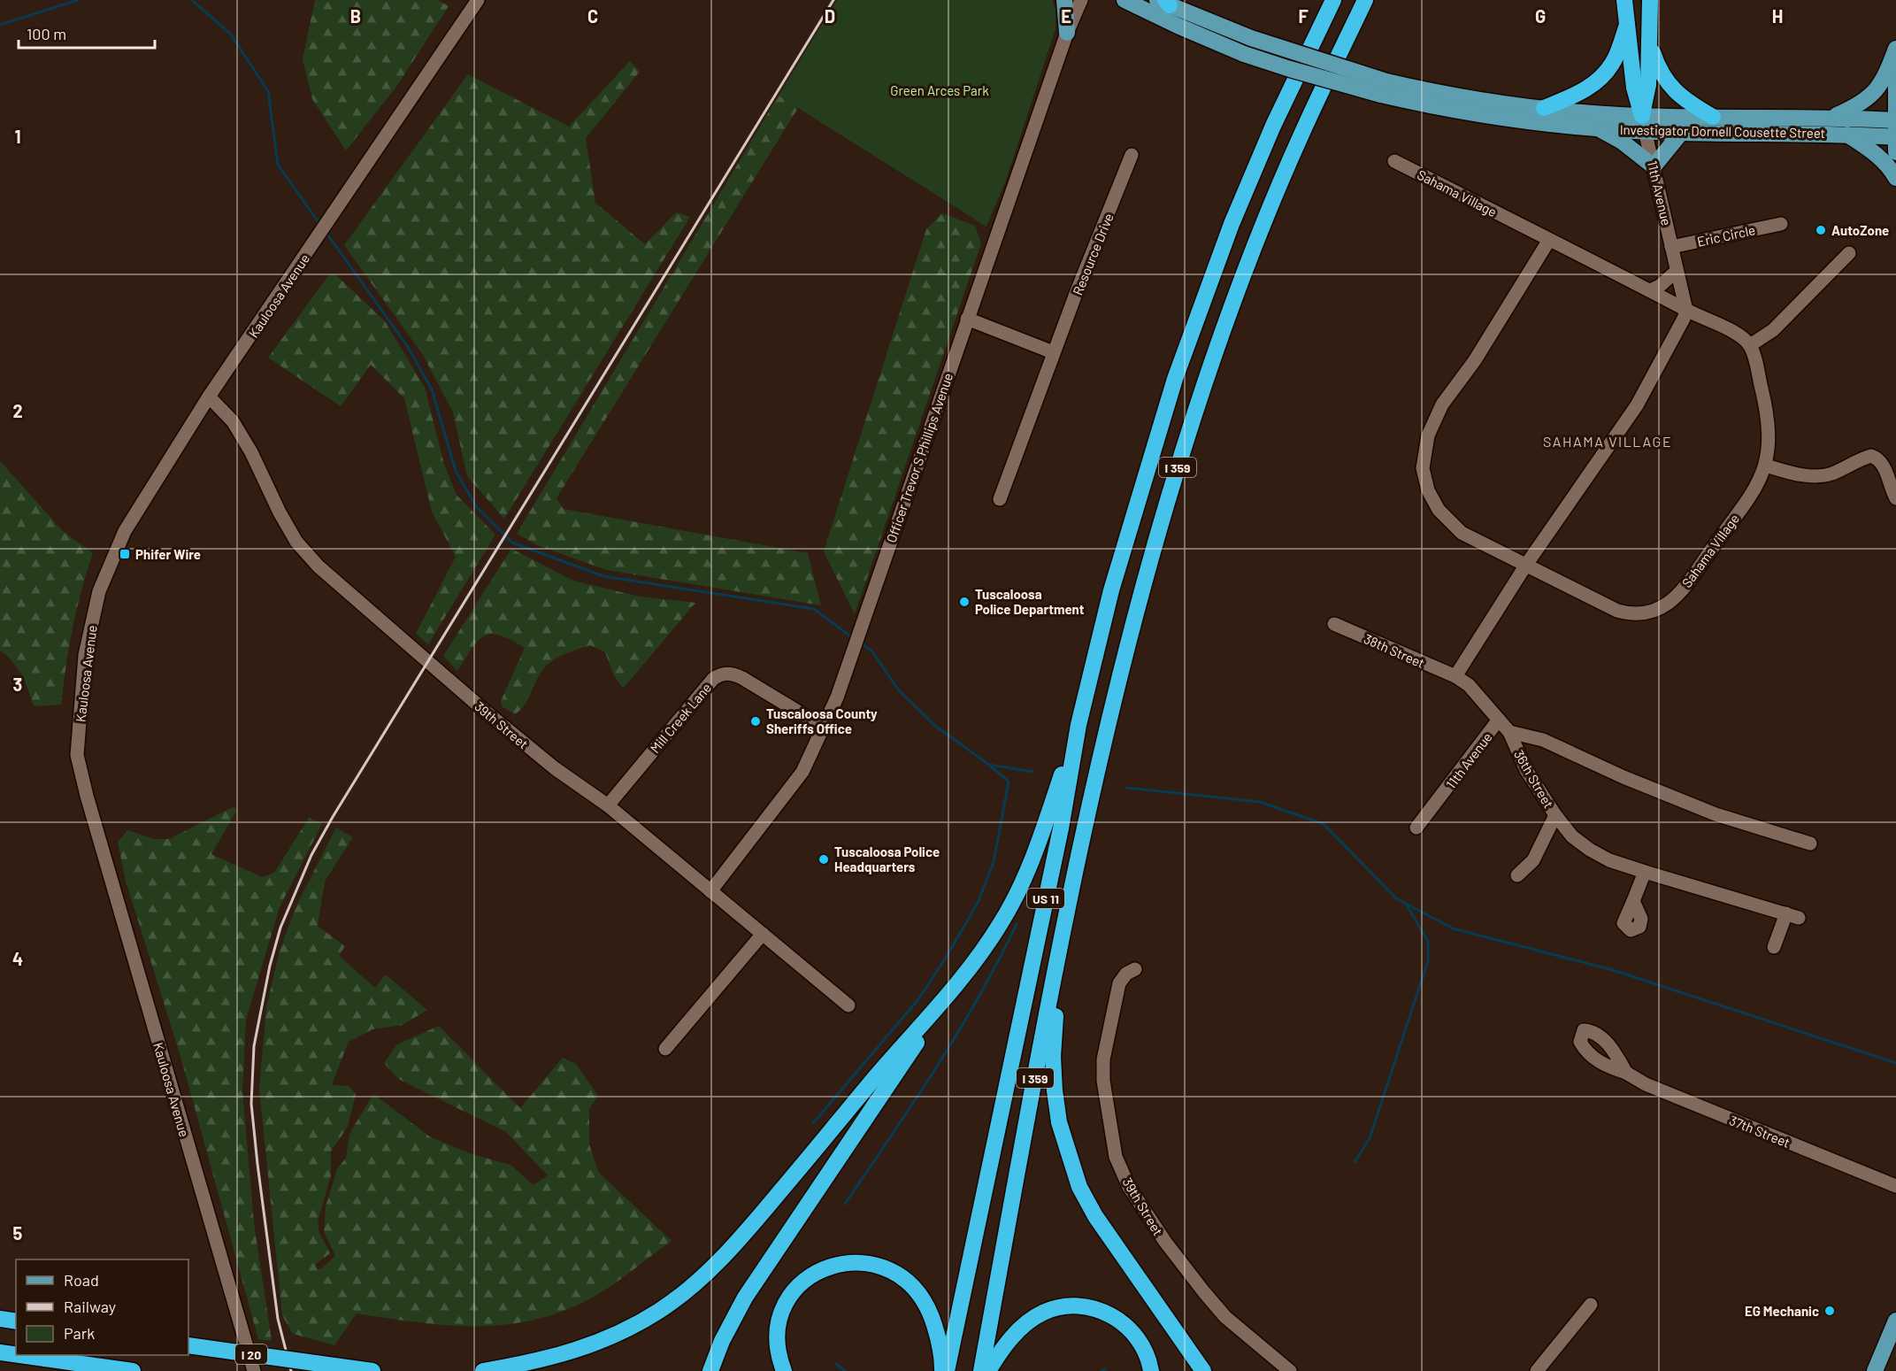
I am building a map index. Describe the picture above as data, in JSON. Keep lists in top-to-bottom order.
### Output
{
  "streets": {
    "highway": ["I 359", "US 11", "I 20"],
    "main road": ["Investigator Dornell Cousette Street"],
    "street": [
      "Sahama Village",
      "11th Avenue",
      "Eric Circle",
      "Resource Drive",
      "Kauloosa Avenue",
      "Officer Trevor S Phillips Avenue",
      "38th Street",
      "Mill Creek Lane",
      "39th Street",
      "36th Street",
      "37th Street"
    ]
  },
  "crossings": [
    ["Investigator Dornell Cousette Street", "11th Avenue"],
    ["Sahama Village", "11th Avenue"],
    ["11th Avenue", "Eric Circle"],
    ["11th Avenue", "38th Street"],
    ["Kauloosa Avenue", "39th Street"],
    ["Officer Trevor S Phillips Avenue", "Mill Creek Lane"],
    ["Officer Trevor S Phillips Avenue", "39th Street"],
    ["I 359", "US 11"],
    ["Mill Creek Lane", "39th Street"]
  ],
  "districts": ["SAHAMA VILLAGE"],
  "parks": ["Green Arces Park"],
  "places": {
    "other": [
      "AutoZone",
      "Tuscaloosa Police Department",
      "Tuscaloosa County Sheriffs Office",
      "Tuscaloosa Police Headquarters",
      "EG Mechanic"
    ],
    "transit": ["Phifer Wire"]
  },
  "legend": ["Road", "Railway", "Park"],
  "scale_bar": "100 m",
  "grid": {
    "columns": [
      "B",
      "C",
      "D",
      "E",
      "F",
      "G",
      "H"
    ],
    "rows": [
      "1",
      "2",
      "3",
      "4",
      "5"
    ]
  }
}
